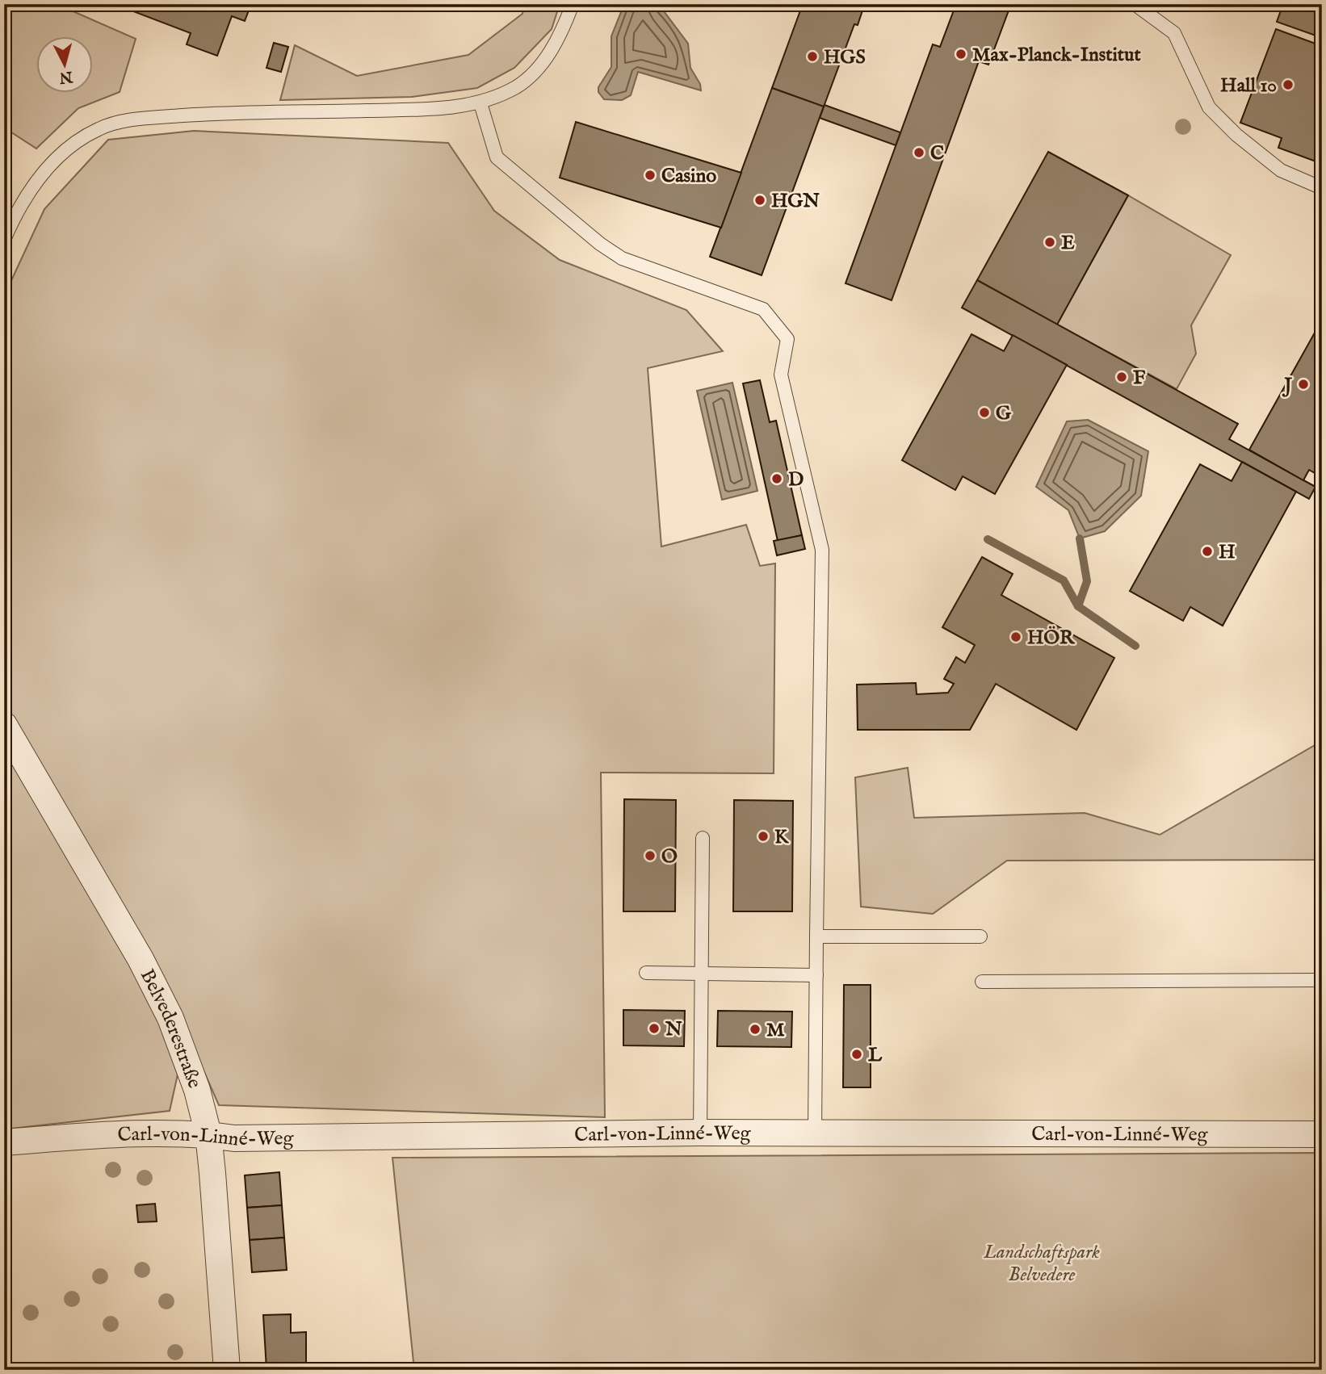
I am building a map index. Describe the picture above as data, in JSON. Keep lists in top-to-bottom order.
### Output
{
  "streets": {
    "street": ["Belvederestraße", "Carl-von-Linné-Weg"]
  },
  "crossings": [
    ["Belvederestraße", "Carl-von-Linné-Weg"]
  ],
  "parks": ["Landschaftspark Belvedere"],
  "places": [
    "Max-Planck-Institut",
    "HGS",
    "Hall 10",
    "C",
    "Casino",
    "HGN",
    "E",
    "F",
    "J",
    "G",
    "D",
    "H",
    "HÖR",
    "K",
    "O",
    "N",
    "M",
    "L"
  ],
  "north": "bottom"
}
